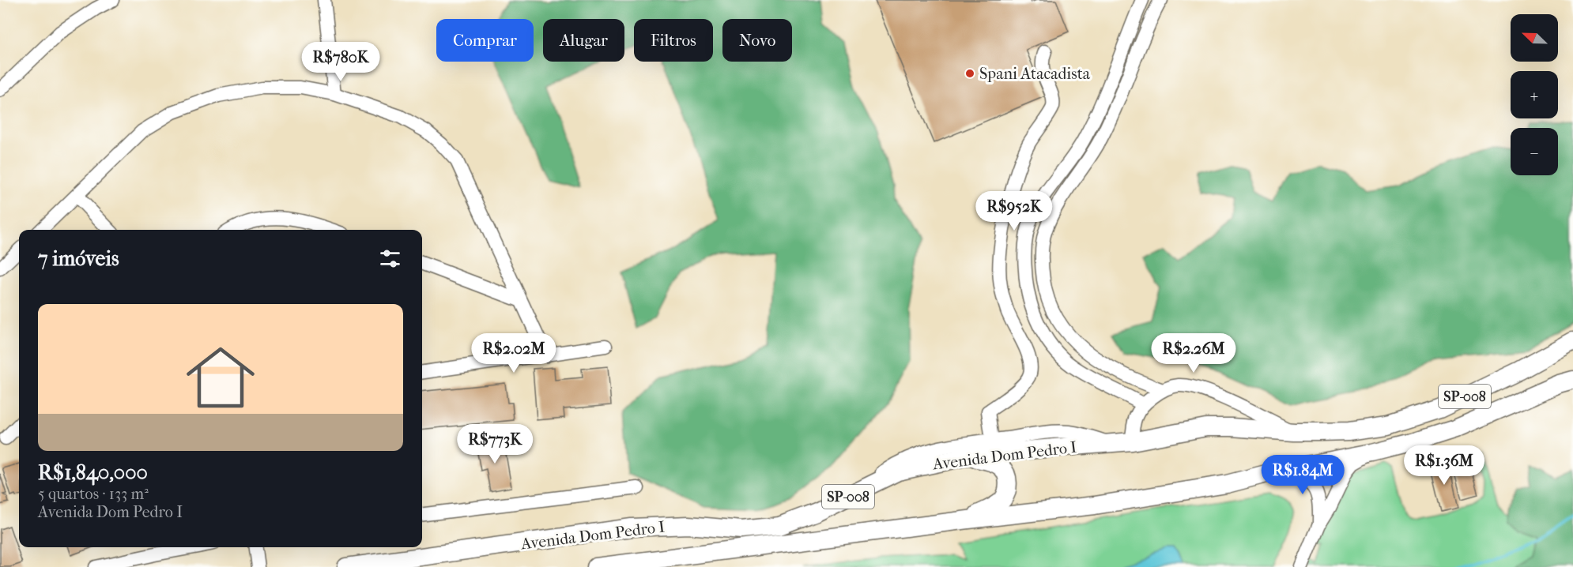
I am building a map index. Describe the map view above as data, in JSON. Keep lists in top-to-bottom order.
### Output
{
  "streets": {
    "main road": ["SP-008", "Avenida Dom Pedro I"]
  },
  "places": ["Spani Atacadista"],
  "north": "top left",
  "page": {
    "map_buttons": ["+", "−"],
    "chip": [
      "Comprar",
      "Alugar",
      "Filtros",
      "Novo"
    ],
    "price": [
      "R$780K",
      "R$952K",
      "R$2.02M",
      "R$2.26M",
      "R$773K",
      "R$1.36M",
      "R$1.84M"
    ],
    "heading": "7 imóveis",
    "list": [
      {
        "name": "R$1,840,000",
        "note": "5 quartos · 133 m² · Avenida Dom Pedro I"
      }
    ]
  }
}
